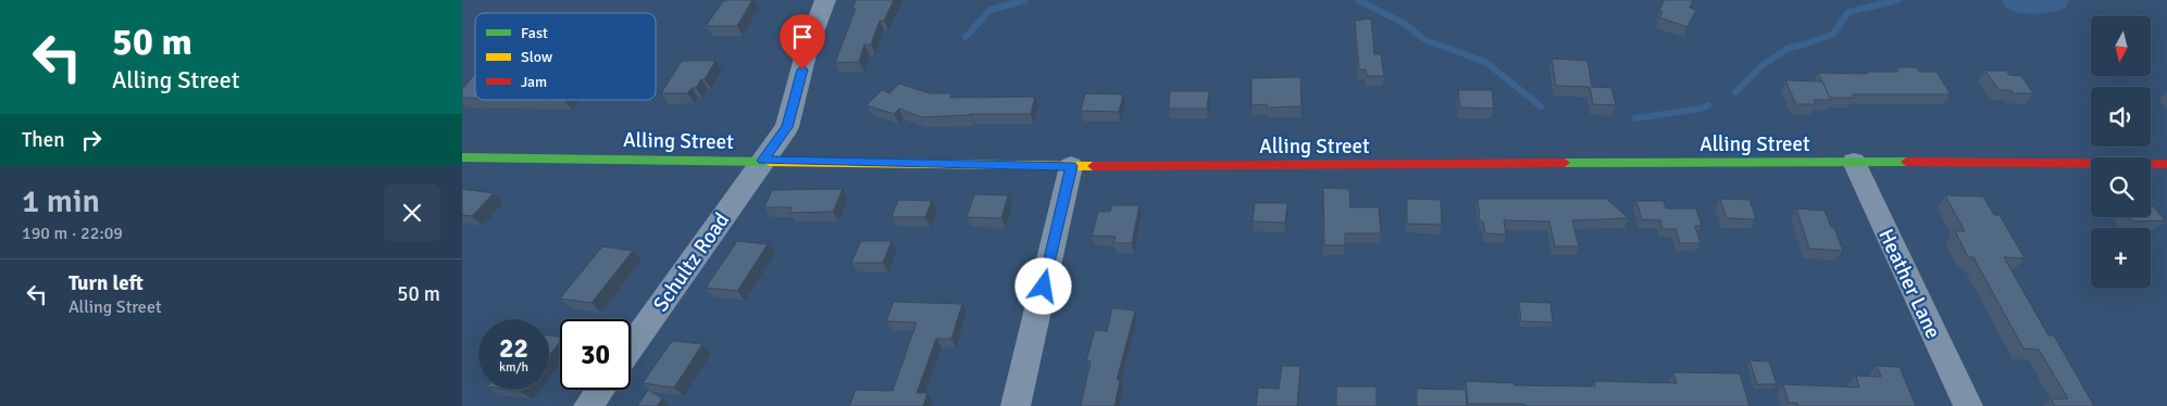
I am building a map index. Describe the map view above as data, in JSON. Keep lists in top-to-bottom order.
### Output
{
  "streets": {
    "street": ["Alling Street", "Schultz Road", "Heather Lane"]
  },
  "crossings": [
    ["Alling Street", "Schultz Road"],
    ["Alling Street", "Heather Lane"]
  ],
  "legend": ["Fast", "Slow", "Jam"],
  "north": "bottom",
  "page": {
    "turn": ["50 m", "Alling Street"],
    "map_buttons": "+",
    "then": "Then",
    "heading": ["1 min", "190 m · 22:09"],
    "list": [
      {
        "name": "Turn left",
        "note": "Alling Street",
        "value": "50 m"
      }
    ],
    "speed": "22 km/h",
    "limit": "30"
  }
}
